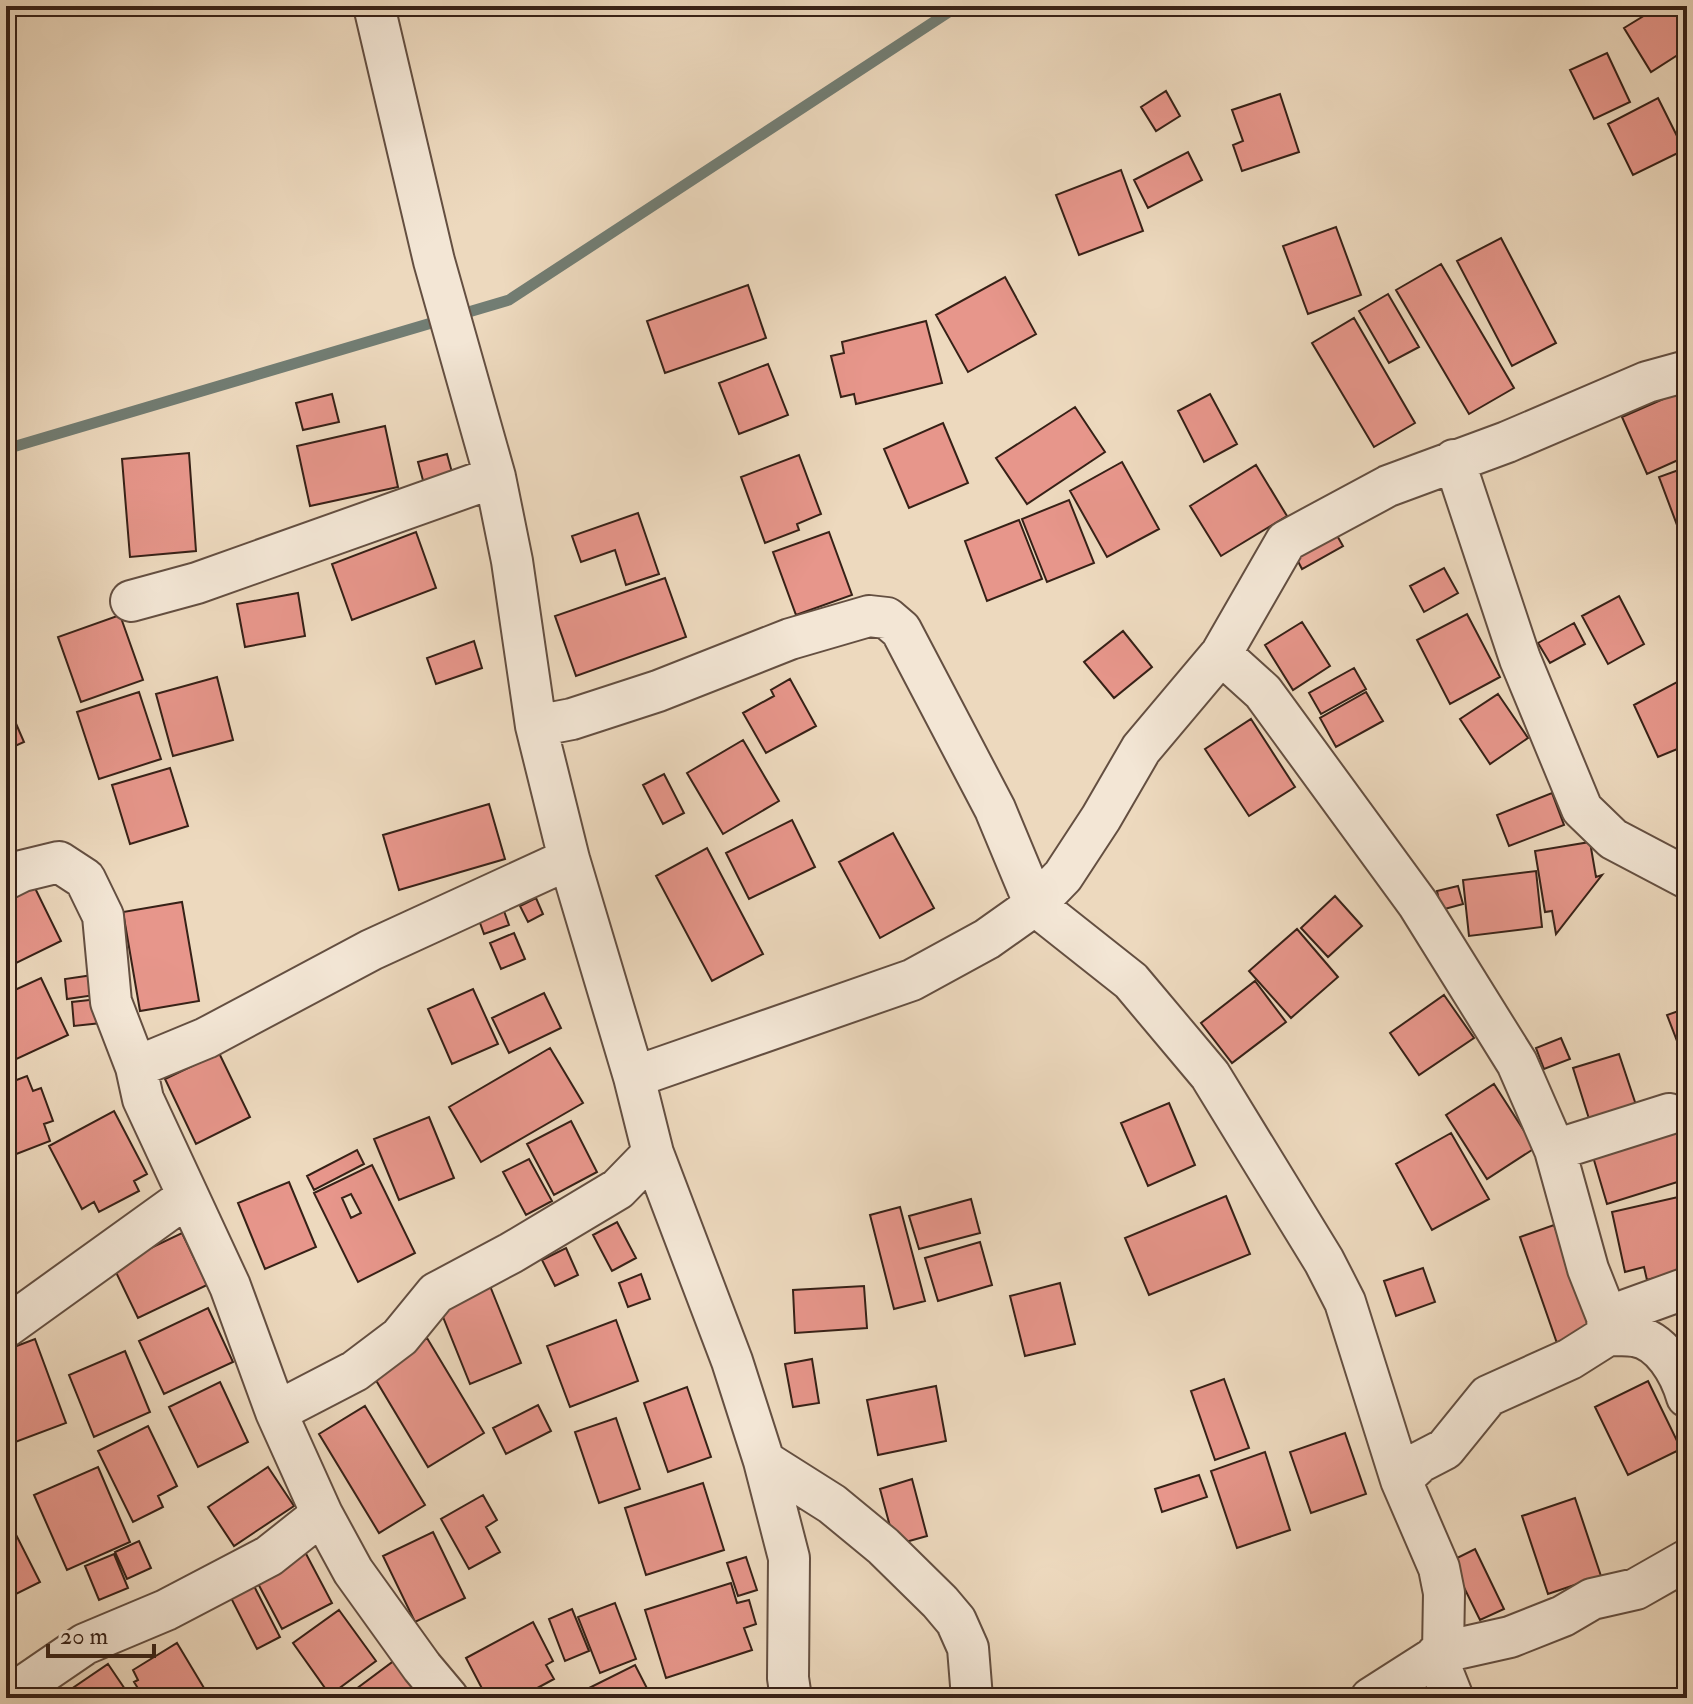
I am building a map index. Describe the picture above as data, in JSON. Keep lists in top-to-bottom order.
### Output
{
  "scale_bar": "20 m"
}
